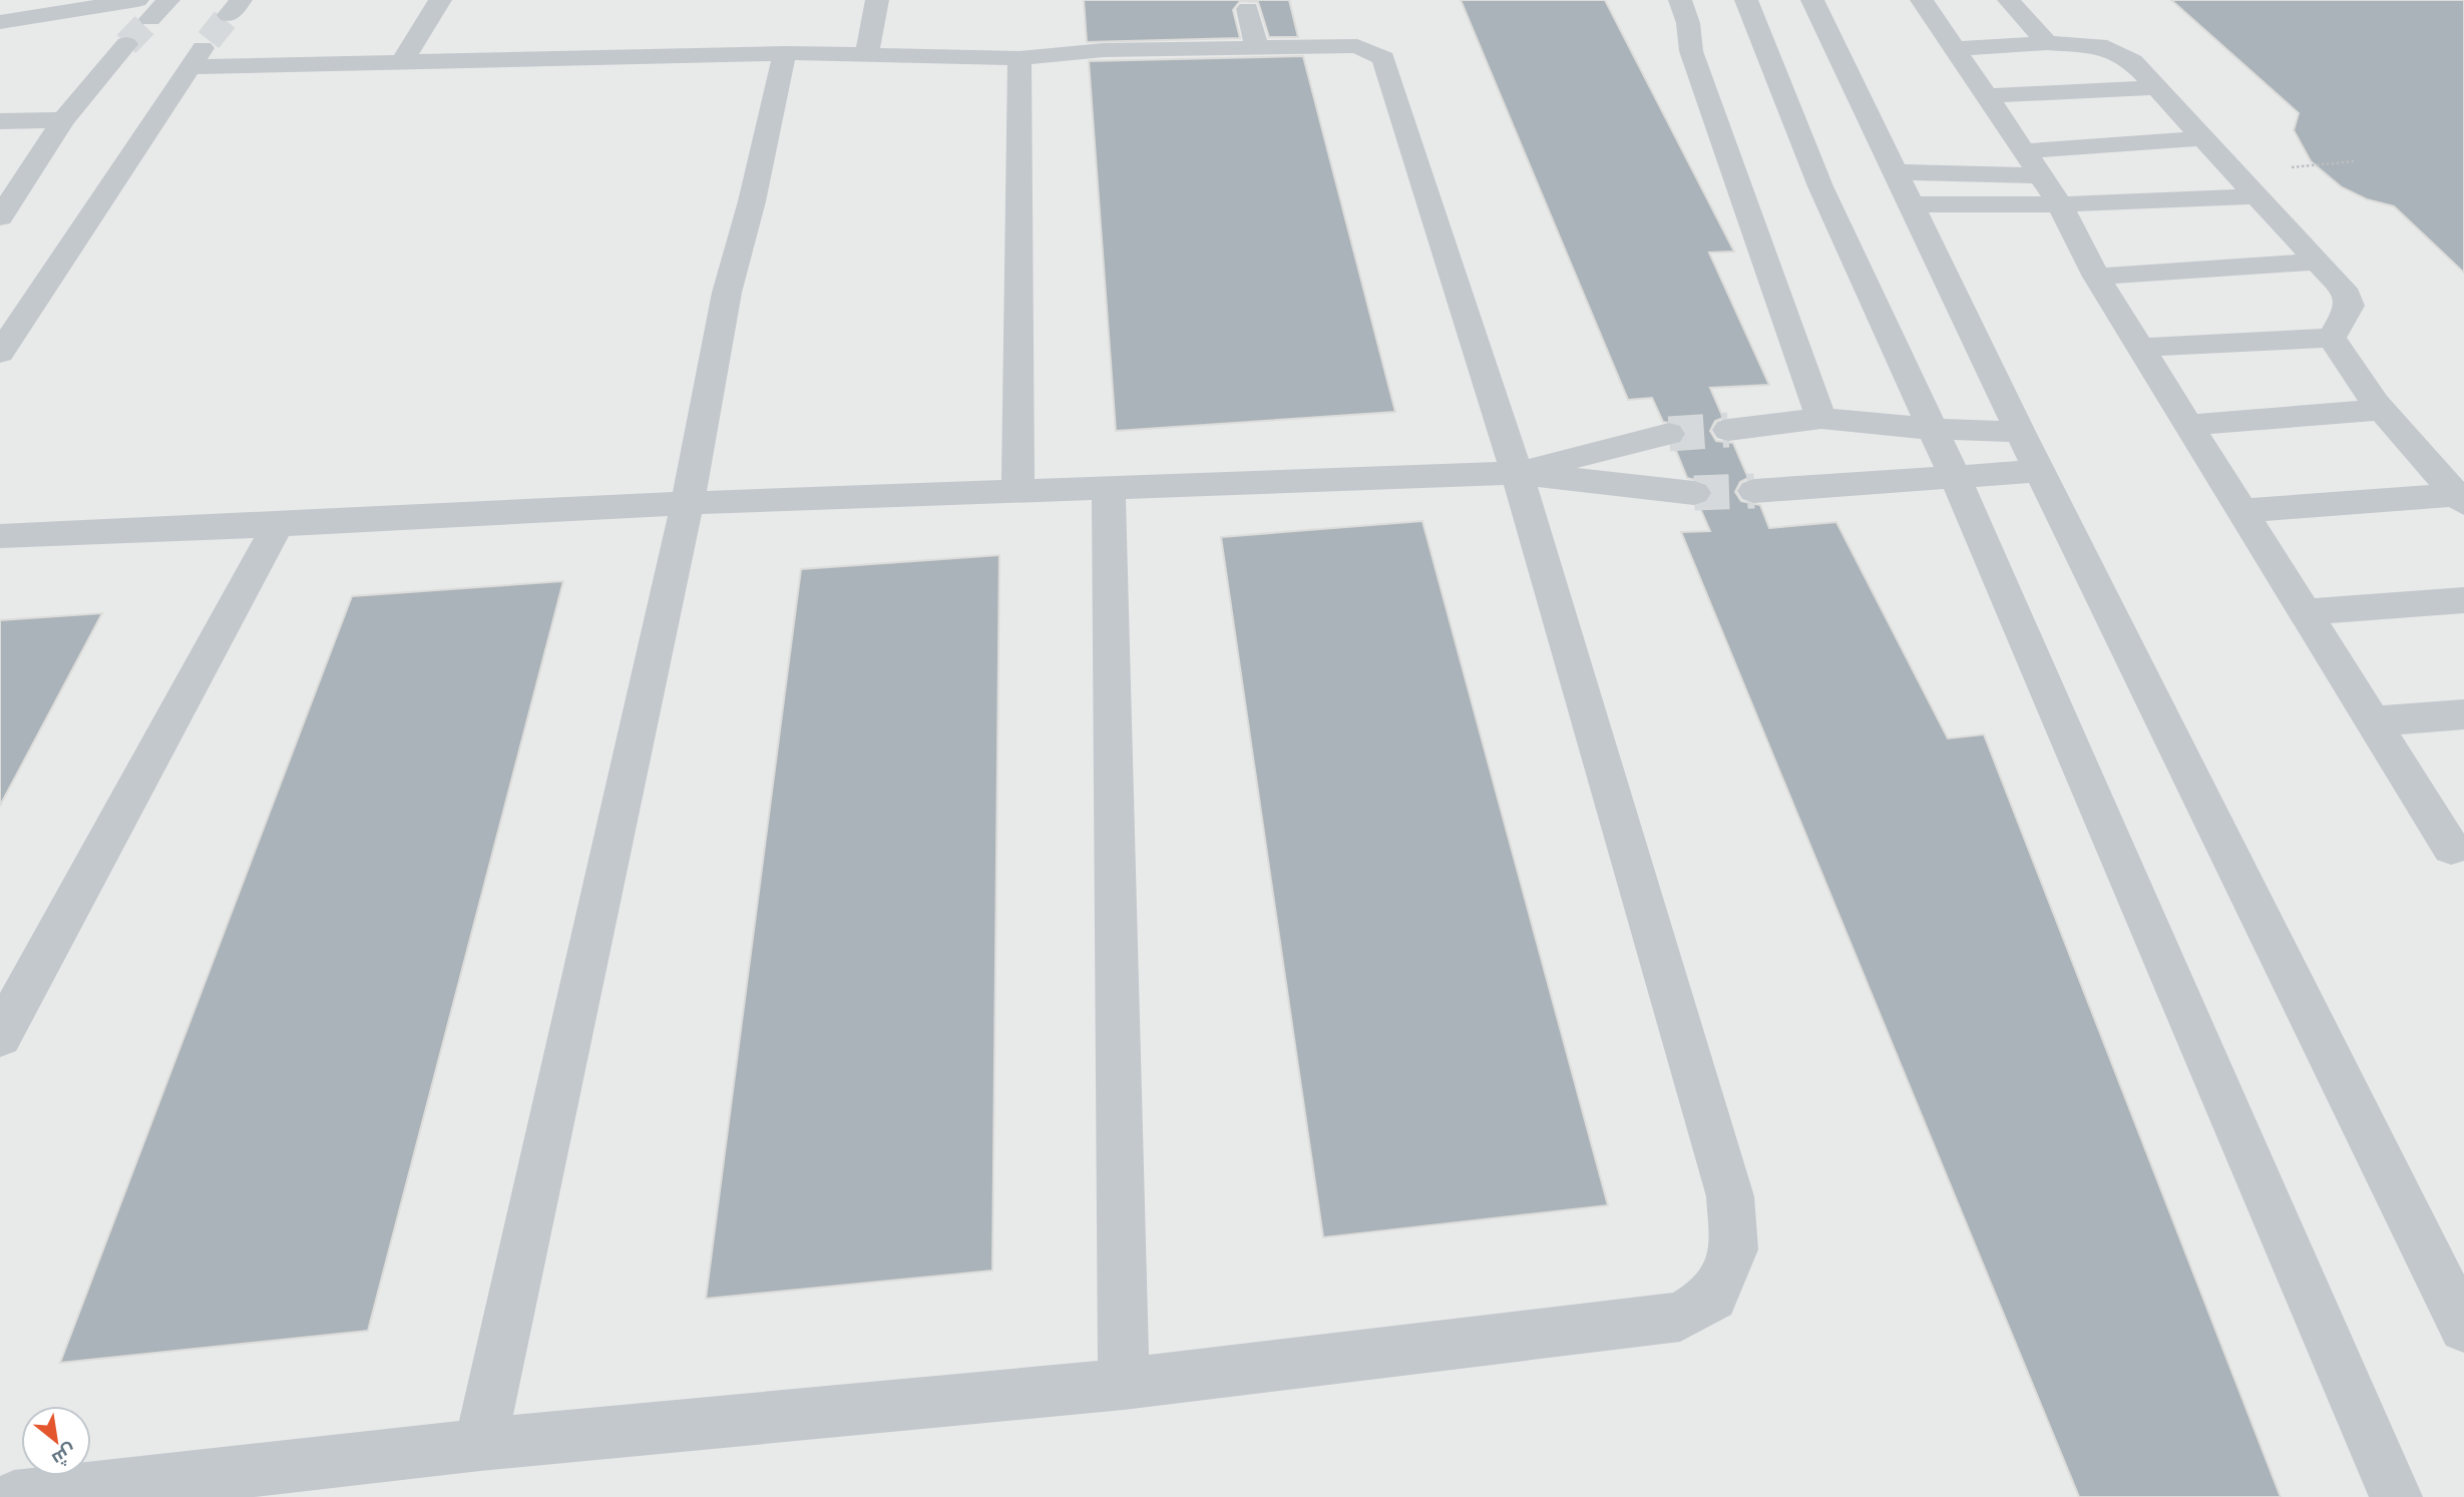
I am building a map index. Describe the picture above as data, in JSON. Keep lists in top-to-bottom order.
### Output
{
  "north": "bottom right"
}
